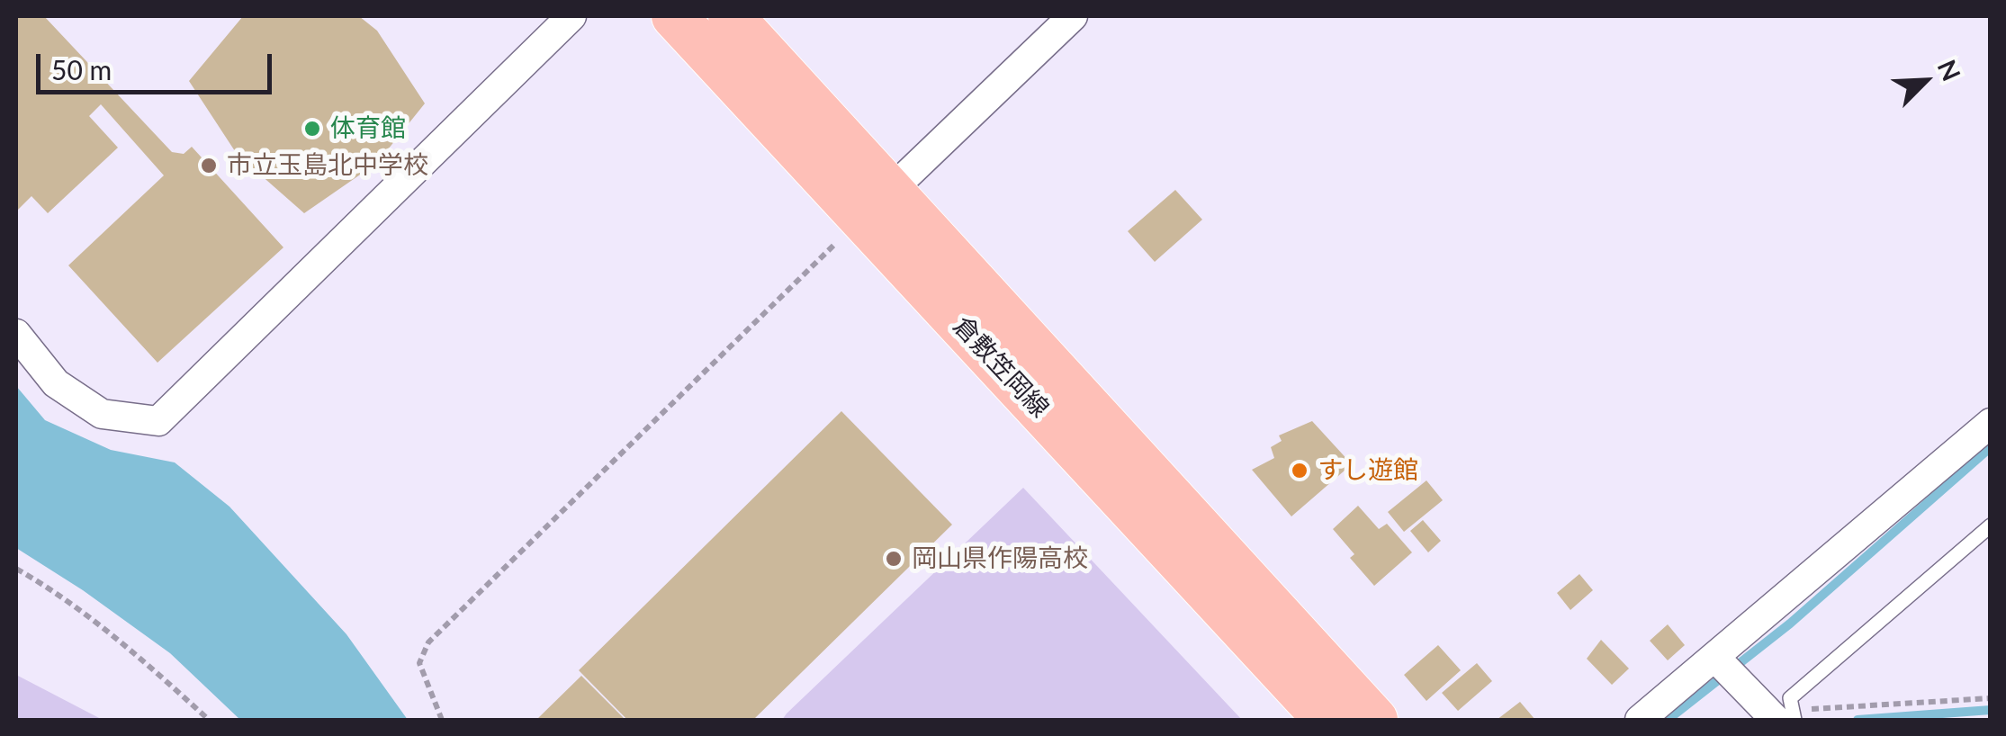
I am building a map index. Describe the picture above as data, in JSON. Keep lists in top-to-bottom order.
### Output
{
  "streets": {
    "main road": ["倉敷笠岡線"]
  },
  "places": [
    "体育館",
    "市立玉島北中学校",
    "すし遊館",
    "岡山県作陽高校"
  ],
  "scale_bar": "50 m",
  "north": "top right"
}
